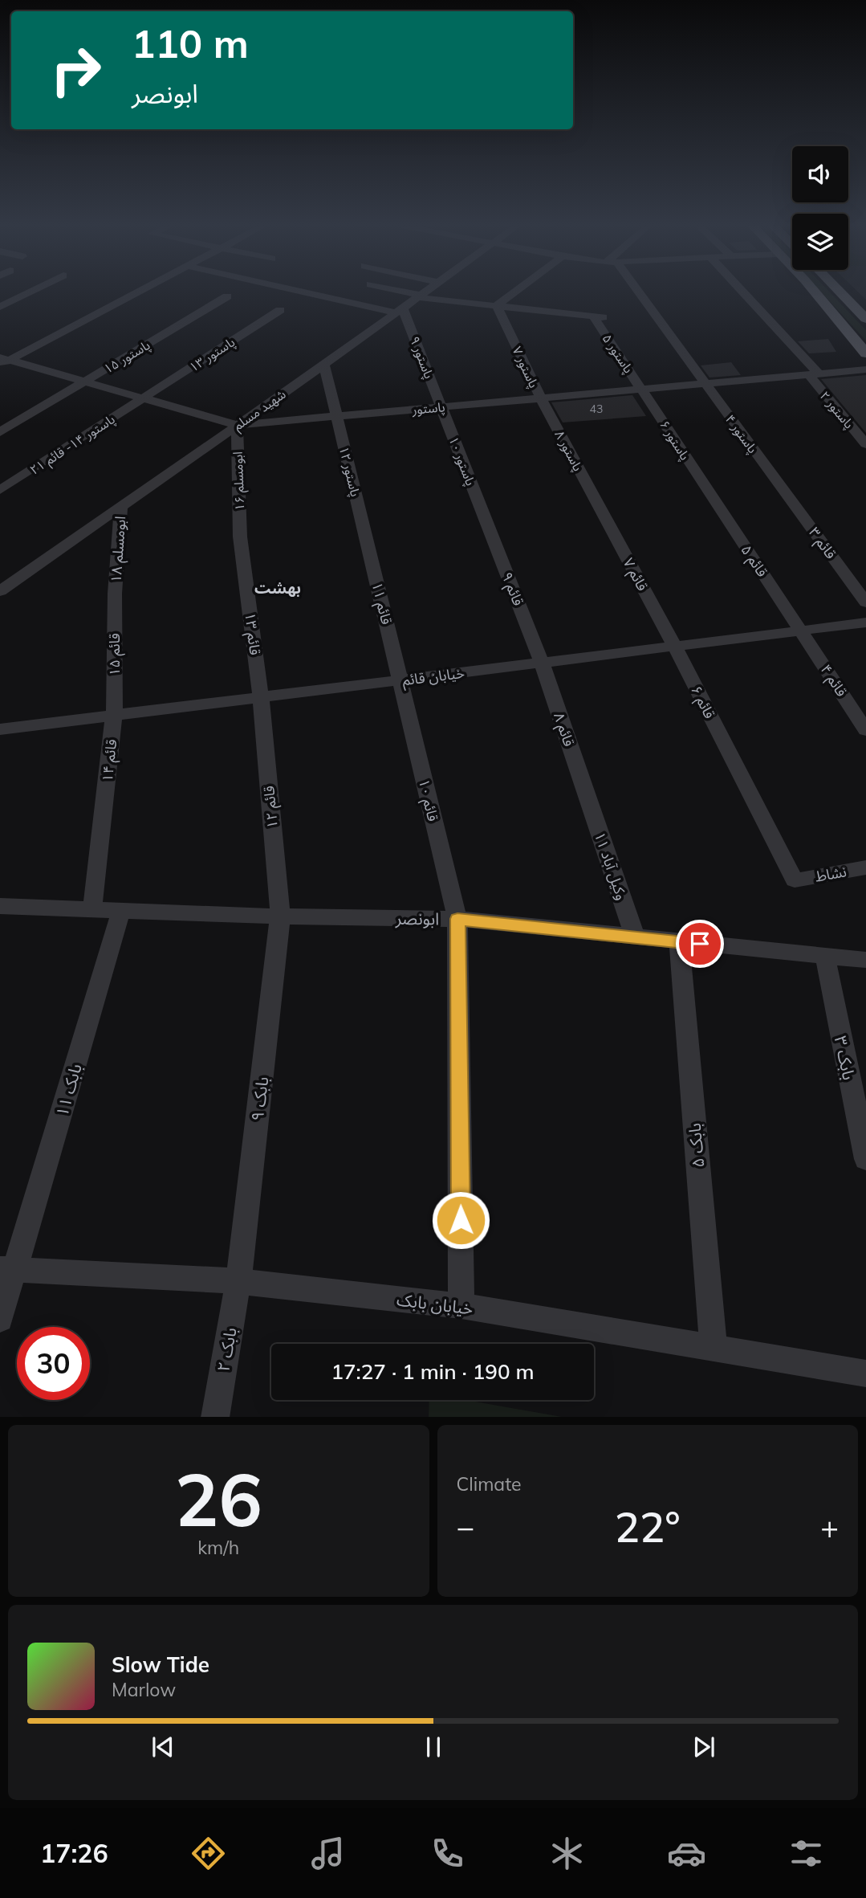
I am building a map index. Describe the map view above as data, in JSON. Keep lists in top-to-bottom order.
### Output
{
  "streets": {
    "street": [
      "پاستور ۵",
      "پاستور ۱۳",
      "پاستور ۱۵",
      "پاستور ۹",
      "پاستور ۷",
      "پاستور",
      "شهید مسلم",
      "پاستور ۲",
      "پاستور ۴",
      "پاستور ۶",
      "پاستور ۱۴- قائم ۲۱",
      "پاستور ۸",
      "پاستور ۱۰",
      "پاستور ۱۲",
      "ابومسلم ۱۶",
      "قائم ۳",
      "ابومسلم ۱۸",
      "قائم ۵",
      "قائم ۷",
      "قائم ۹",
      "قائم ۱۱",
      "قائم ۱۳",
      "قائم ۱۵",
      "خیابان قائم",
      "قائم ۴",
      "قائم ۶",
      "قائم ۸",
      "قائم ۱۴",
      "قائم ۱۰",
      "قائم ۱۲",
      "وکیل آباد ۱۱",
      "نشاط",
      "ابونصر",
      "بابک ۳",
      "بابک ۱۱",
      "بابک ۹",
      "بابک ۵",
      "خیابان بابک",
      "بابک ۲"
    ]
  },
  "crossings": [
    ["پاستور ۵", "پاستور"],
    ["پاستور ۵", "پاستور ۶"],
    ["پاستور ۱۳", "پاستور"],
    ["پاستور ۱۳", "پاستور ۱۴- قائم ۲۱"],
    ["پاستور ۱۵", "پاستور"],
    ["پاستور ۹", "پاستور"],
    ["پاستور ۹", "شهید مسلم"],
    ["پاستور ۹", "پاستور ۱۰"],
    ["پاستور ۷", "پاستور"],
    ["پاستور ۷", "پاستور ۸"],
    ["پاستور", "شهید مسلم"],
    ["پاستور", "پاستور ۲"],
    ["پاستور", "پاستور ۴"],
    ["پاستور", "پاستور ۶"],
    ["پاستور", "پاستور ۱۴- قائم ۲۱"],
    ["پاستور", "پاستور ۸"],
    ["پاستور", "پاستور ۱۰"],
    ["پاستور", "پاستور ۱۲"],
    ["پاستور", "ابومسلم ۱۶"],
    ["شهید مسلم", "پاستور ۱۲"],
    ["شهید مسلم", "ابومسلم ۱۶"],
    ["شهید مسلم", "ابومسلم ۱۸"],
    ["پاستور ۴", "قائم ۳"],
    ["پاستور ۶", "قائم ۵"],
    ["پاستور ۸", "قائم ۷"],
    ["پاستور ۱۰", "قائم ۹"],
    ["پاستور ۱۲", "قائم ۱۱"],
    ["ابومسلم ۱۶", "قائم ۱۳"],
    ["ابومسلم ۱۸", "قائم ۱۵"],
    ["قائم ۵", "خیابان قائم"],
    ["قائم ۵", "قائم ۴"],
    ["قائم ۷", "خیابان قائم"],
    ["قائم ۷", "قائم ۶"],
    ["قائم ۹", "خیابان قائم"],
    ["قائم ۹", "قائم ۸"],
    ["قائم ۱۱", "خیابان قائم"],
    ["قائم ۱۱", "قائم ۱۰"],
    ["قائم ۱۳", "خیابان قائم"],
    ["قائم ۱۳", "قائم ۱۲"],
    ["قائم ۱۵", "خیابان قائم"],
    ["قائم ۱۵", "قائم ۱۴"],
    ["خیابان قائم", "قائم ۴"],
    ["خیابان قائم", "قائم ۶"],
    ["خیابان قائم", "قائم ۸"],
    ["خیابان قائم", "قائم ۱۴"],
    ["خیابان قائم", "قائم ۱۰"],
    ["خیابان قائم", "قائم ۱۲"],
    ["قائم ۶", "نشاط"],
    ["قائم ۸", "وکیل آباد ۱۱"],
    ["قائم ۱۴", "ابونصر"],
    ["قائم ۱۰", "ابونصر"],
    ["قائم ۱۰", "خیابان بابک"],
    ["قائم ۱۲", "ابونصر"],
    ["قائم ۱۲", "بابک ۹"],
    ["وکیل آباد ۱۱", "ابونصر"],
    ["ابونصر", "بابک ۳"],
    ["ابونصر", "بابک ۱۱"],
    ["ابونصر", "بابک ۹"],
    ["ابونصر", "بابک ۵"],
    ["بابک ۱۱", "خیابان بابک"],
    ["بابک ۹", "خیابان بابک"],
    ["بابک ۹", "بابک ۲"],
    ["بابک ۵", "خیابان بابک"],
    ["خیابان بابک", "بابک ۲"]
  ],
  "districts": ["بهشت"],
  "house_numbers": ["43"],
  "page": {
    "turn": ["110 m", "ابونصر"],
    "limit": "30",
    "trip": "17:27 · 1 min · 190 m",
    "tile": [
      ["26", "km/h"],
      "Climate"
    ],
    "heat": ["−", "22°", "+"],
    "song": ["Slow Tide", "Marlow"],
    "tabs": "17:26"
  }
}
